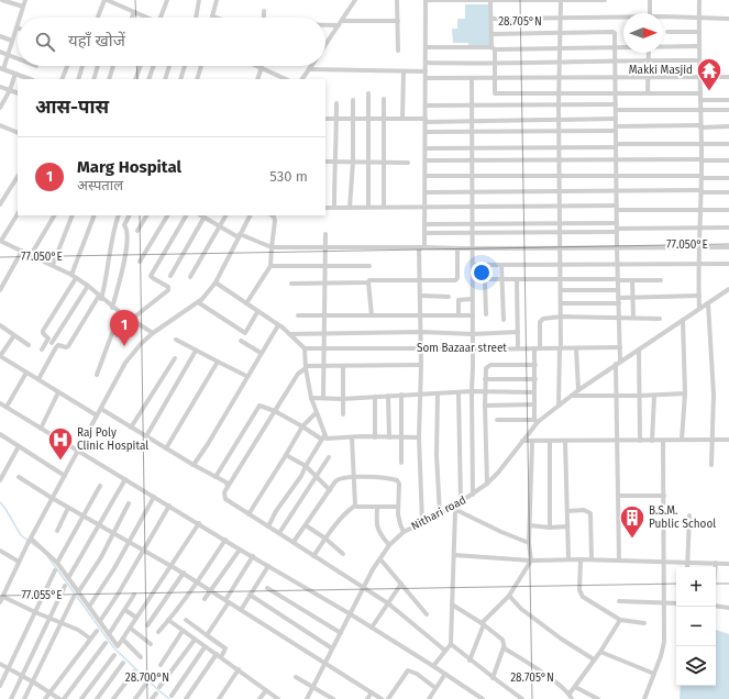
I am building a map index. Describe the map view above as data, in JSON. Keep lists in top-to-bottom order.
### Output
{
  "streets": {
    "street": ["Som Bazaar street", "Nithari road"]
  },
  "places": {
    "temple": ["Makki Masjid"],
    "hospital": ["Raj Poly Clinic Hospital"],
    "building": ["B.S.M. Public School"]
  },
  "north": "right",
  "page": {
    "search": "यहाँ खोजें",
    "heading": "आस-पास",
    "list": [
      {
        "mark": "1",
        "name": "Marg Hospital",
        "note": "अस्पताल",
        "value": "530 m"
      }
    ],
    "pins": "1",
    "map_buttons": ["+", "−"]
  },
  "coordinates": [
    "28.705°N",
    "77.050°E",
    "77.055°E",
    "28.700°N"
  ]
}
